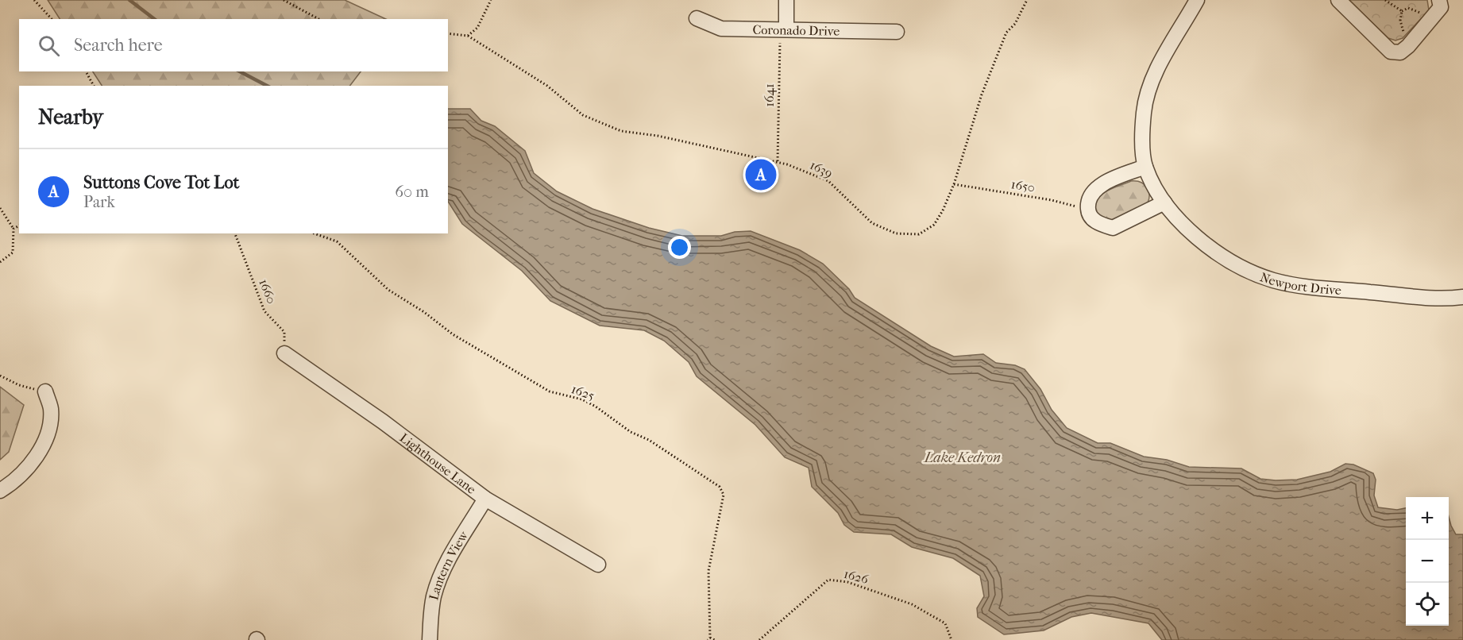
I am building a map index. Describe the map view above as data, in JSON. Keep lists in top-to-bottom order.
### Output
{
  "streets": {
    "street": [
      "Coronado Drive",
      "Newport Drive",
      "Lighthouse Lane",
      "Lantern View"
    ],
    "path": [
      "1641",
      "1639",
      "1650",
      "1660",
      "1625",
      "1626"
    ]
  },
  "crossings": [
    ["Coronado Drive", "1641"],
    ["1641", "1639"],
    ["1639", "1650"],
    ["1660", "Lighthouse Lane"],
    ["Lighthouse Lane", "Lantern View"]
  ],
  "water": ["Lake Kedron"],
  "page": {
    "search": "Search here",
    "heading": "Nearby",
    "list": [
      {
        "mark": "A",
        "name": "Suttons Cove Tot Lot",
        "note": "Park",
        "value": "60 m"
      }
    ],
    "pins": "A",
    "map_buttons": ["+", "−"]
  }
}
